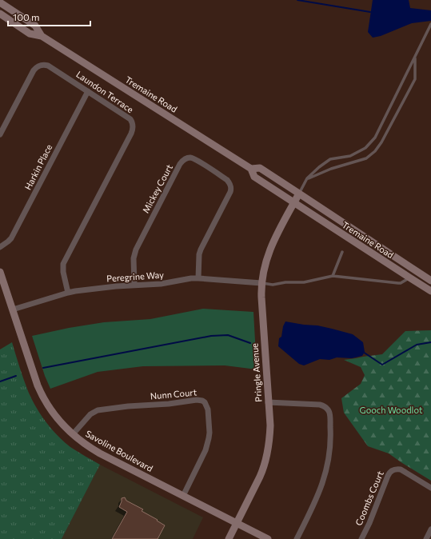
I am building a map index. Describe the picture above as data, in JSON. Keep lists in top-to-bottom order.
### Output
{
  "streets": {
    "main road": ["Tremaine Road", "Pringle Avenue", "Savoline Boulevard"],
    "street": [
      "Laundon Terrace",
      "Harkin Place",
      "Mickey Court",
      "Peregrine Way",
      "Nunn Court",
      "Coombs Court"
    ]
  },
  "crossings": [
    ["Laundon Terrace", "Harkin Place"],
    ["Laundon Terrace", "Peregrine Way"],
    ["Tremaine Road", "Pringle Avenue"],
    ["Mickey Court", "Peregrine Way"],
    ["Peregrine Way", "Pringle Avenue"],
    ["Peregrine Way", "Savoline Boulevard"],
    ["Pringle Avenue", "Savoline Boulevard"],
    ["Nunn Court", "Savoline Boulevard"]
  ],
  "parks": ["Gooch Woodlot"],
  "scale_bar": "100 m"
}
